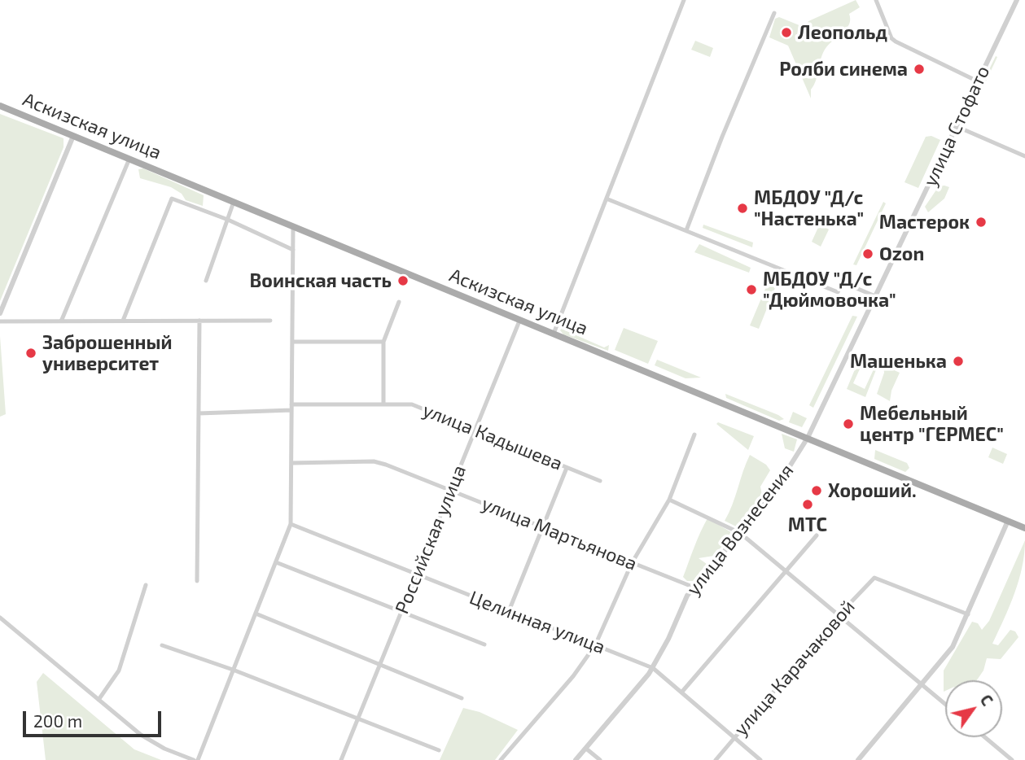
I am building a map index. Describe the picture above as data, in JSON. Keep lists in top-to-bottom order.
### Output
{
  "streets": {
    "main road": ["Аскизская улица"],
    "street": [
      "улица Стофато",
      "улица Кадышева",
      "улица Вознесения",
      "улица Мартьянова",
      "Российская улица",
      "Целинная улица",
      "улица Карачаковой"
    ]
  },
  "crossings": [
    ["Аскизская улица", "улица Стофато"],
    ["Аскизская улица", "улица Вознесения"],
    ["Аскизская улица", "Российская улица"],
    ["улица Стофато", "улица Вознесения"],
    ["улица Кадышева", "Российская улица"],
    ["улица Вознесения", "улица Мартьянова"],
    ["улица Вознесения", "Целинная улица"],
    ["улица Мартьянова", "Российская улица"],
    ["Российская улица", "Целинная улица"],
    ["Целинная улица", "улица Карачаковой"]
  ],
  "places": [
    "Леопольд",
    "Ролби синема",
    "МБДОУ \"Д/с \"Настенька\"",
    "Мастерок",
    "Ozon",
    "Воинская часть",
    "МБДОУ \"Д/с \"Дюймовочка\"",
    "Заброшенный университет",
    "Машенька",
    "Мебельный центр \"ГЕРМЕС\"",
    "Хороший.",
    "МТС"
  ],
  "scale_bar": "200 m",
  "north": "top right"
}
